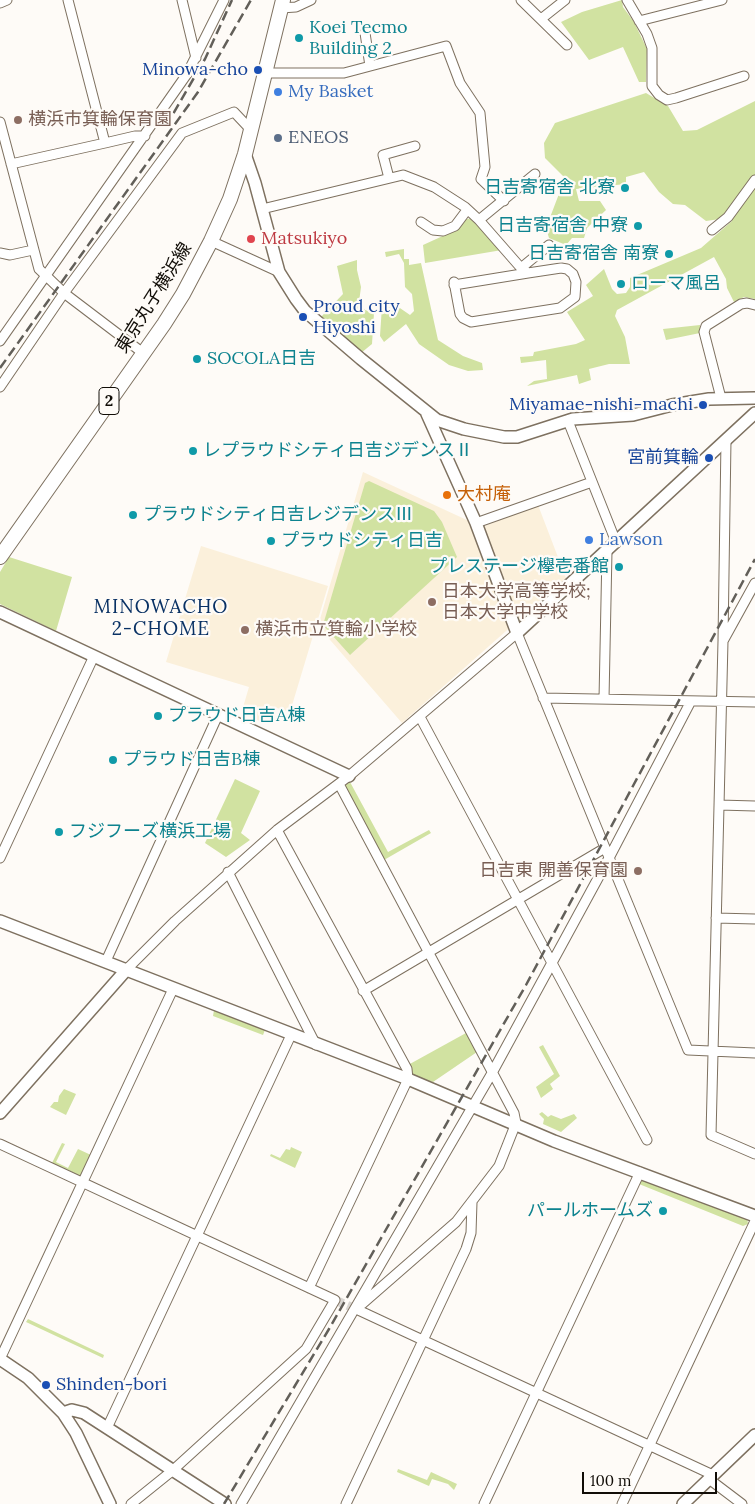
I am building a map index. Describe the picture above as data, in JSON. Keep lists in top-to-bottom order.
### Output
{
  "streets": {
    "main road": ["東京丸子横浜線", "2"]
  },
  "districts": ["MINOWACHO 2-CHOME"],
  "places": [
    "Koei Tecmo Building 2",
    "Minowa-cho",
    "My Basket",
    "横浜市箕輪保育園",
    "ENEOS",
    "日吉寄宿舎 北寮",
    "日吉寄宿舎 中寮",
    "Matsukiyo",
    "日吉寄宿舎 南寮",
    "ローマ風呂",
    "Proud city Hiyoshi",
    "SOCOLA日吉",
    "Miyamae-nishi-machi",
    "レプラウドシティ日吉ジデンスⅡ",
    "宮前箕輪",
    "大村庵",
    "プラウドシティ日吉レジデンスⅢ",
    "Lawson",
    "プラウドシティ日吉",
    "プレステージ欅壱番館",
    "日本大学高等学校; 日本大学中学校",
    "横浜市立箕輪小学校",
    "プラウド日吉A棟",
    "プラウド日吉B棟",
    "フジフーズ横浜工場",
    "日吉東 開善保育園",
    "パールホームズ",
    "Shinden-bori"
  ],
  "scale_bar": "100 m"
}
